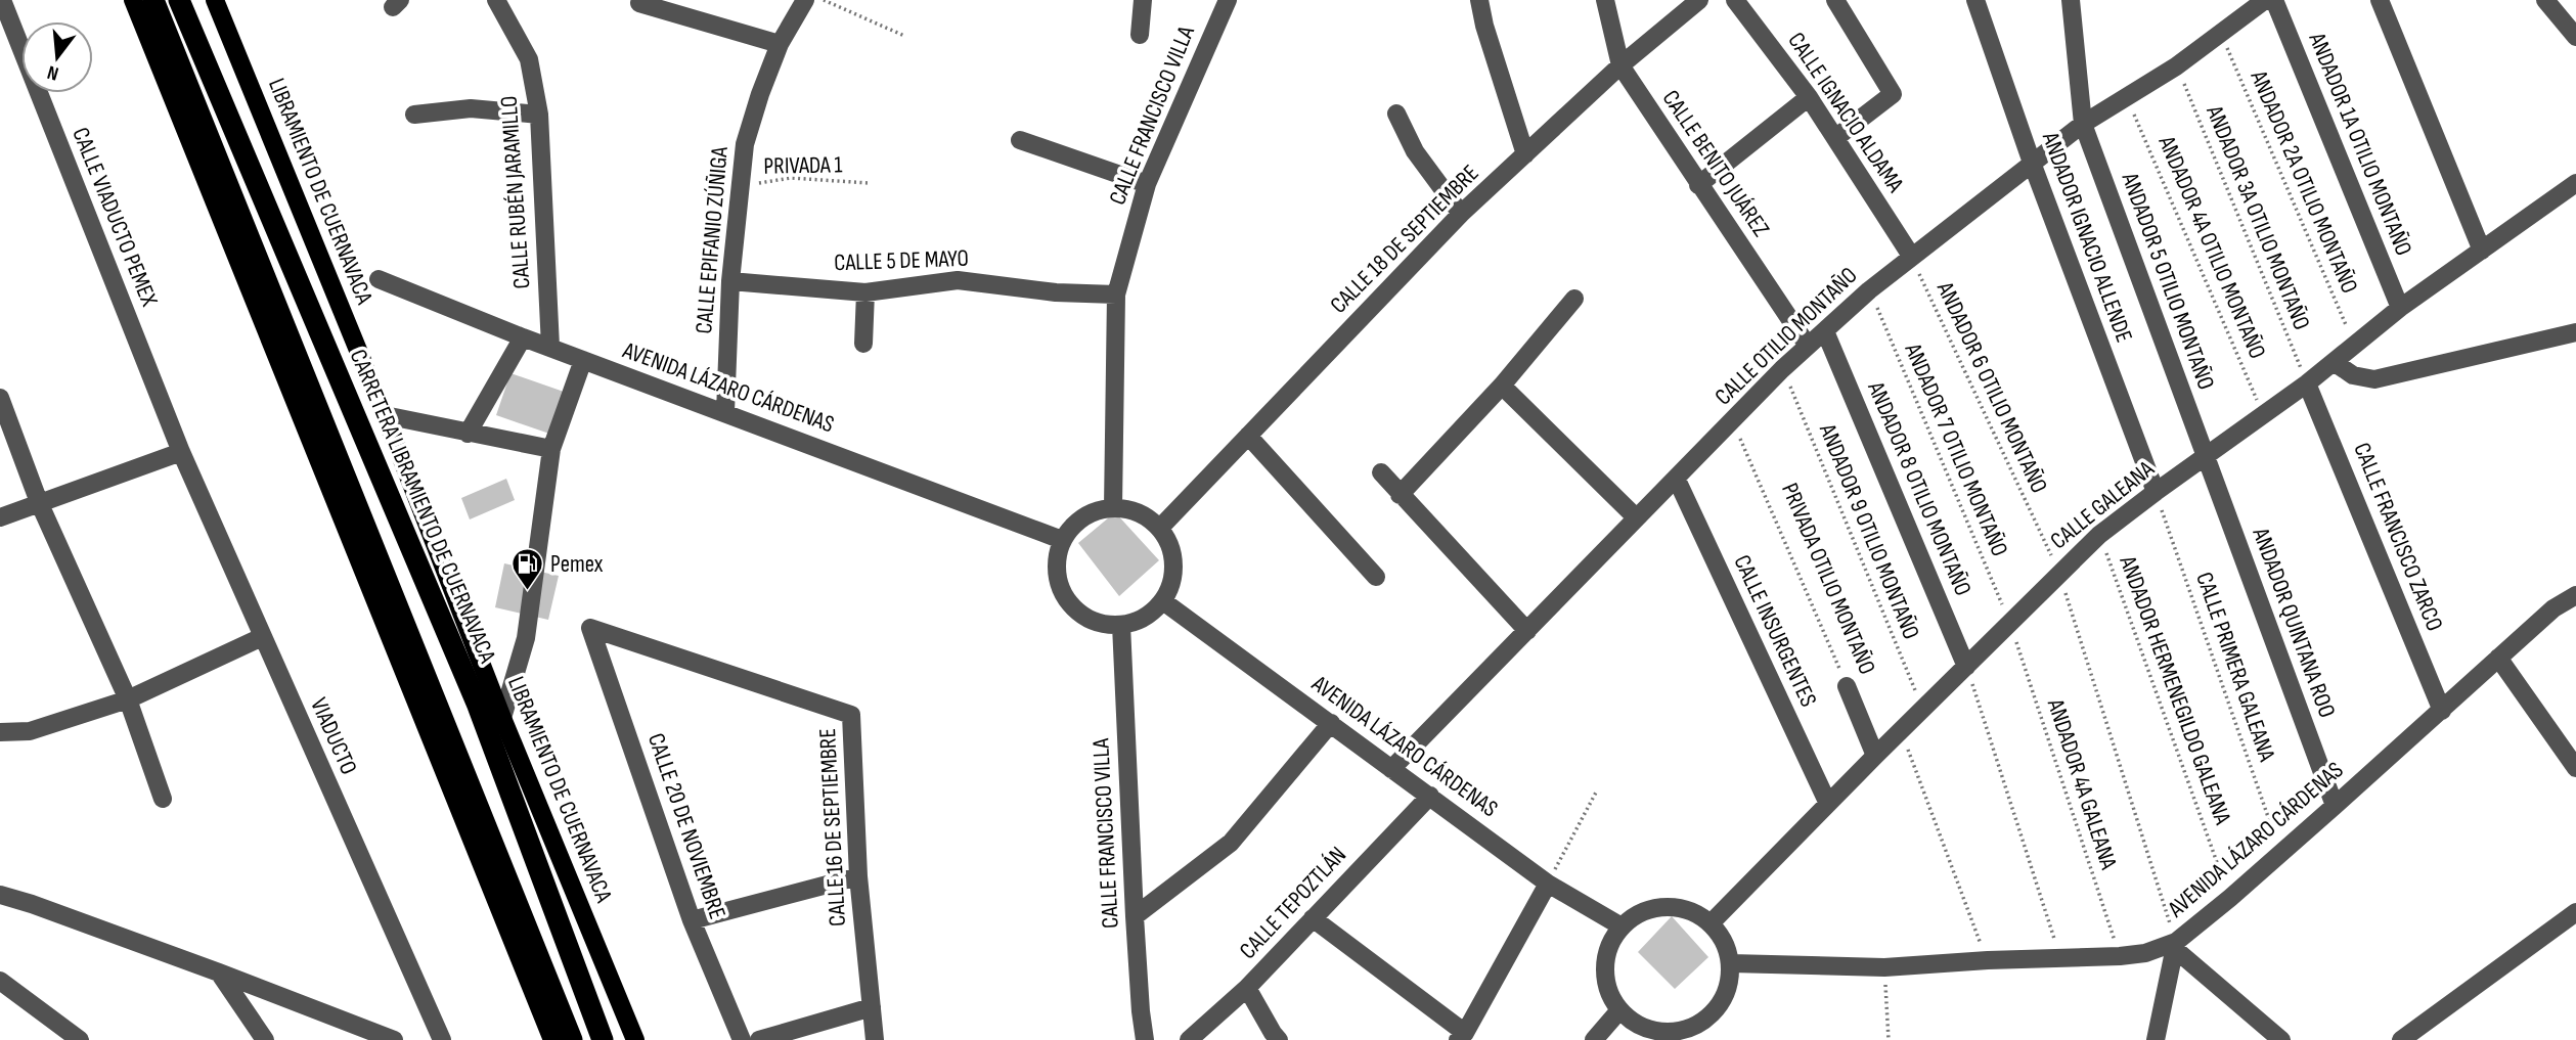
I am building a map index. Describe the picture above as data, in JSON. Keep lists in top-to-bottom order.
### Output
{
  "streets": {
    "highway": ["CARRETERA LIBRAMIENTO DE CUERNAVACA"],
    "main road": ["LIBRAMIENTO DE CUERNAVACA"],
    "street": [
      "CALLE IGNACIO ALDAMA",
      "CALLE FRANCISCO VILLA",
      "ANDADOR 1A OTILIO MONTAÑO",
      "CALLE BENITO JUÁREZ",
      "CALLE RUBÉN JARAMILLO",
      "CALLE VIADUCTO PEMEX",
      "ANDADOR IGNACIO ALLENDE",
      "CALLE 18 DE SEPTIEMBRE",
      "CALLE EPIFANIO ZÚÑIGA",
      "CALLE 5 DE MAYO",
      "ANDADOR 5 OTILIO MONTAÑO",
      "CALLE OTILIO MONTAÑO",
      "AVENIDA LÁZARO CÁRDENAS",
      "ANDADOR 8 OTILIO MONTAÑO",
      "CALLE GALEANA",
      "CALLE FRANCISCO ZARCO",
      "PRIVADA OTILIO MONTAÑO",
      "ANDADOR QUINTANA ROO",
      "CALLE INSURGENTES",
      "VIADUCTO",
      "CALLE 20 DE NOVIEMBRE",
      "CALLE 16 DE SEPTIEMBRE",
      "CALLE TEPOZTLÁN"
    ],
    "path": [
      "PRIVADA 1",
      "ANDADOR 2A OTILIO MONTAÑO",
      "ANDADOR 3A OTILIO MONTAÑO",
      "ANDADOR 4A OTILIO MONTAÑO",
      "ANDADOR 6 OTILIO MONTAÑO",
      "ANDADOR 7 OTILIO MONTAÑO",
      "ANDADOR 9 OTILIO MONTAÑO",
      "CALLE PRIMERA GALEANA",
      "ANDADOR HERMENEGILDO GALEANA",
      "ANDADOR 4A GALEANA"
    ]
  },
  "crossings": [
    ["CALLE IGNACIO ALDAMA", "CALLE OTILIO MONTAÑO"],
    ["CALLE IGNACIO ALDAMA", "ANDADOR 6 OTILIO MONTAÑO"],
    ["CALLE FRANCISCO VILLA", "CALLE 18 DE SEPTIEMBRE"],
    ["CALLE FRANCISCO VILLA", "CALLE 5 DE MAYO"],
    ["CALLE FRANCISCO VILLA", "AVENIDA LÁZARO CÁRDENAS"],
    ["ANDADOR 1A OTILIO MONTAÑO", "CALLE GALEANA"],
    ["CALLE BENITO JUÁREZ", "CALLE 18 DE SEPTIEMBRE"],
    ["CALLE BENITO JUÁREZ", "CALLE OTILIO MONTAÑO"],
    ["PRIVADA 1", "CALLE EPIFANIO ZÚÑIGA"],
    ["ANDADOR 2A OTILIO MONTAÑO", "CALLE OTILIO MONTAÑO"],
    ["ANDADOR 2A OTILIO MONTAÑO", "CALLE GALEANA"],
    ["CALLE RUBÉN JARAMILLO", "AVENIDA LÁZARO CÁRDENAS"],
    ["CALLE VIADUCTO PEMEX", "VIADUCTO"],
    ["ANDADOR 3A OTILIO MONTAÑO", "CALLE OTILIO MONTAÑO"],
    ["ANDADOR 3A OTILIO MONTAÑO", "CALLE GALEANA"],
    ["ANDADOR 3A OTILIO MONTAÑO", "CALLE FRANCISCO ZARCO"],
    ["ANDADOR IGNACIO ALLENDE", "CALLE OTILIO MONTAÑO"],
    ["ANDADOR IGNACIO ALLENDE", "CALLE GALEANA"],
    ["ANDADOR IGNACIO ALLENDE", "CALLE PRIMERA GALEANA"],
    ["CALLE 18 DE SEPTIEMBRE", "AVENIDA LÁZARO CÁRDENAS"],
    ["CALLE EPIFANIO ZÚÑIGA", "CALLE 5 DE MAYO"],
    ["CALLE EPIFANIO ZÚÑIGA", "AVENIDA LÁZARO CÁRDENAS"],
    ["ANDADOR 4A OTILIO MONTAÑO", "CALLE OTILIO MONTAÑO"],
    ["ANDADOR 4A OTILIO MONTAÑO", "CALLE GALEANA"],
    ["ANDADOR 5 OTILIO MONTAÑO", "CALLE OTILIO MONTAÑO"],
    ["ANDADOR 5 OTILIO MONTAÑO", "CALLE GALEANA"],
    ["ANDADOR 5 OTILIO MONTAÑO", "ANDADOR QUINTANA ROO"],
    ["CALLE OTILIO MONTAÑO", "AVENIDA LÁZARO CÁRDENAS"],
    ["CALLE OTILIO MONTAÑO", "ANDADOR 6 OTILIO MONTAÑO"],
    ["CALLE OTILIO MONTAÑO", "ANDADOR 7 OTILIO MONTAÑO"],
    ["CALLE OTILIO MONTAÑO", "ANDADOR 8 OTILIO MONTAÑO"],
    ["CALLE OTILIO MONTAÑO", "ANDADOR 9 OTILIO MONTAÑO"],
    ["CALLE OTILIO MONTAÑO", "PRIVADA OTILIO MONTAÑO"],
    ["CALLE OTILIO MONTAÑO", "CALLE INSURGENTES"],
    ["AVENIDA LÁZARO CÁRDENAS", "ANDADOR 6 OTILIO MONTAÑO"],
    ["AVENIDA LÁZARO CÁRDENAS", "CALLE GALEANA"],
    ["AVENIDA LÁZARO CÁRDENAS", "CALLE FRANCISCO ZARCO"],
    ["AVENIDA LÁZARO CÁRDENAS", "ANDADOR QUINTANA ROO"],
    ["AVENIDA LÁZARO CÁRDENAS", "CALLE PRIMERA GALEANA"],
    ["AVENIDA LÁZARO CÁRDENAS", "ANDADOR HERMENEGILDO GALEANA"],
    ["AVENIDA LÁZARO CÁRDENAS", "ANDADOR 4A GALEANA"],
    ["AVENIDA LÁZARO CÁRDENAS", "CALLE TEPOZTLÁN"],
    ["ANDADOR 6 OTILIO MONTAÑO", "CALLE GALEANA"],
    ["ANDADOR 7 OTILIO MONTAÑO", "CALLE GALEANA"],
    ["ANDADOR 7 OTILIO MONTAÑO", "ANDADOR 4A GALEANA"],
    ["ANDADOR 8 OTILIO MONTAÑO", "CALLE GALEANA"],
    ["CALLE GALEANA", "ANDADOR 9 OTILIO MONTAÑO"],
    ["CALLE GALEANA", "CALLE FRANCISCO ZARCO"],
    ["CALLE GALEANA", "PRIVADA OTILIO MONTAÑO"],
    ["CALLE GALEANA", "ANDADOR QUINTANA ROO"],
    ["CALLE GALEANA", "CALLE INSURGENTES"],
    ["CALLE GALEANA", "CALLE PRIMERA GALEANA"],
    ["CALLE GALEANA", "ANDADOR HERMENEGILDO GALEANA"],
    ["CALLE GALEANA", "ANDADOR 4A GALEANA"],
    ["CALLE 20 DE NOVIEMBRE", "CALLE 16 DE SEPTIEMBRE"]
  ],
  "places": {
    "fuel station": ["Pemex"]
  },
  "north": "bottom"
}
